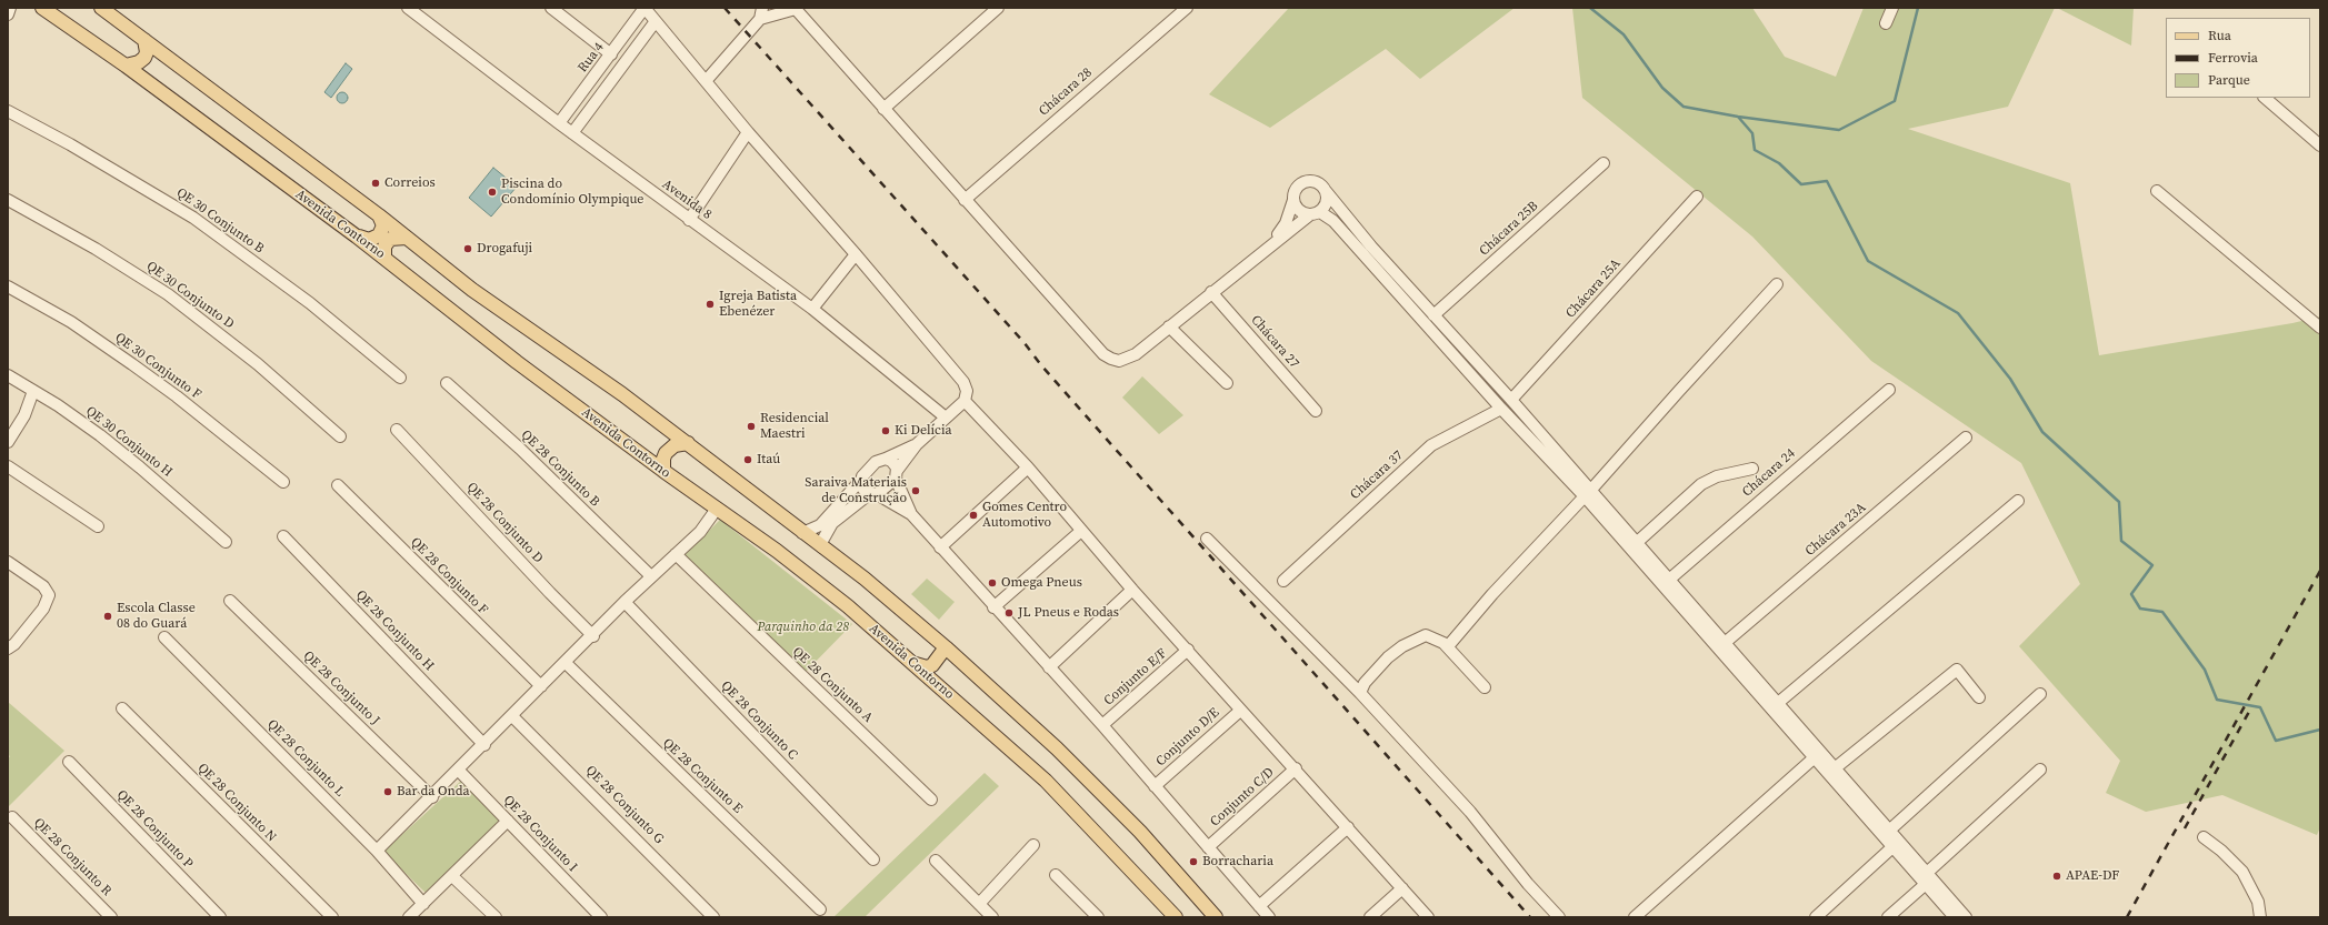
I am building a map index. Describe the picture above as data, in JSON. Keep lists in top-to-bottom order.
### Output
{
  "streets": {
    "main road": ["Avenida Contorno"],
    "street": [
      "Rua 4",
      "Chácara 28",
      "Avenida 8",
      "QE 30 Conjunto B",
      "Chácara 25B",
      "Chácara 25A",
      "QE 30 Conjunto D",
      "Chácara 27",
      "QE 30 Conjunto F",
      "QE 30 Conjunto H",
      "QE 28 Conjunto B",
      "Chácara 24",
      "Chácara 37",
      "QE 28 Conjunto D",
      "Chácara 23A",
      "QE 28 Conjunto F",
      "QE 28 Conjunto H",
      "Conjunto E/F",
      "QE 28 Conjunto A",
      "QE 28 Conjunto J",
      "QE 28 Conjunto C",
      "Conjunto D/E",
      "QE 28 Conjunto L",
      "QE 28 Conjunto E",
      "Conjunto C/D",
      "QE 28 Conjunto N",
      "QE 28 Conjunto G",
      "QE 28 Conjunto P",
      "QE 28 Conjunto I",
      "QE 28 Conjunto R"
    ]
  },
  "crossings": [
    ["Rua 4", "Avenida 8"]
  ],
  "parks": ["Parquinho da 28"],
  "places": [
    "Correios",
    "Piscina do Condomínio Olympique",
    "Drogafuji",
    "Igreja Batista Ebenézer",
    "Residencial Maestri",
    "Ki Delícia",
    "Itaú",
    "Saraiva Materiais de Construção",
    "Gomes Centro Automotivo",
    "Omega Pneus",
    "JL Pneus e Rodas",
    "Escola Classe 08 do Guará",
    "Bar da Onda",
    "Borracharia",
    "APAE-DF"
  ],
  "legend": ["Rua", "Ferrovia", "Parque"]
}
